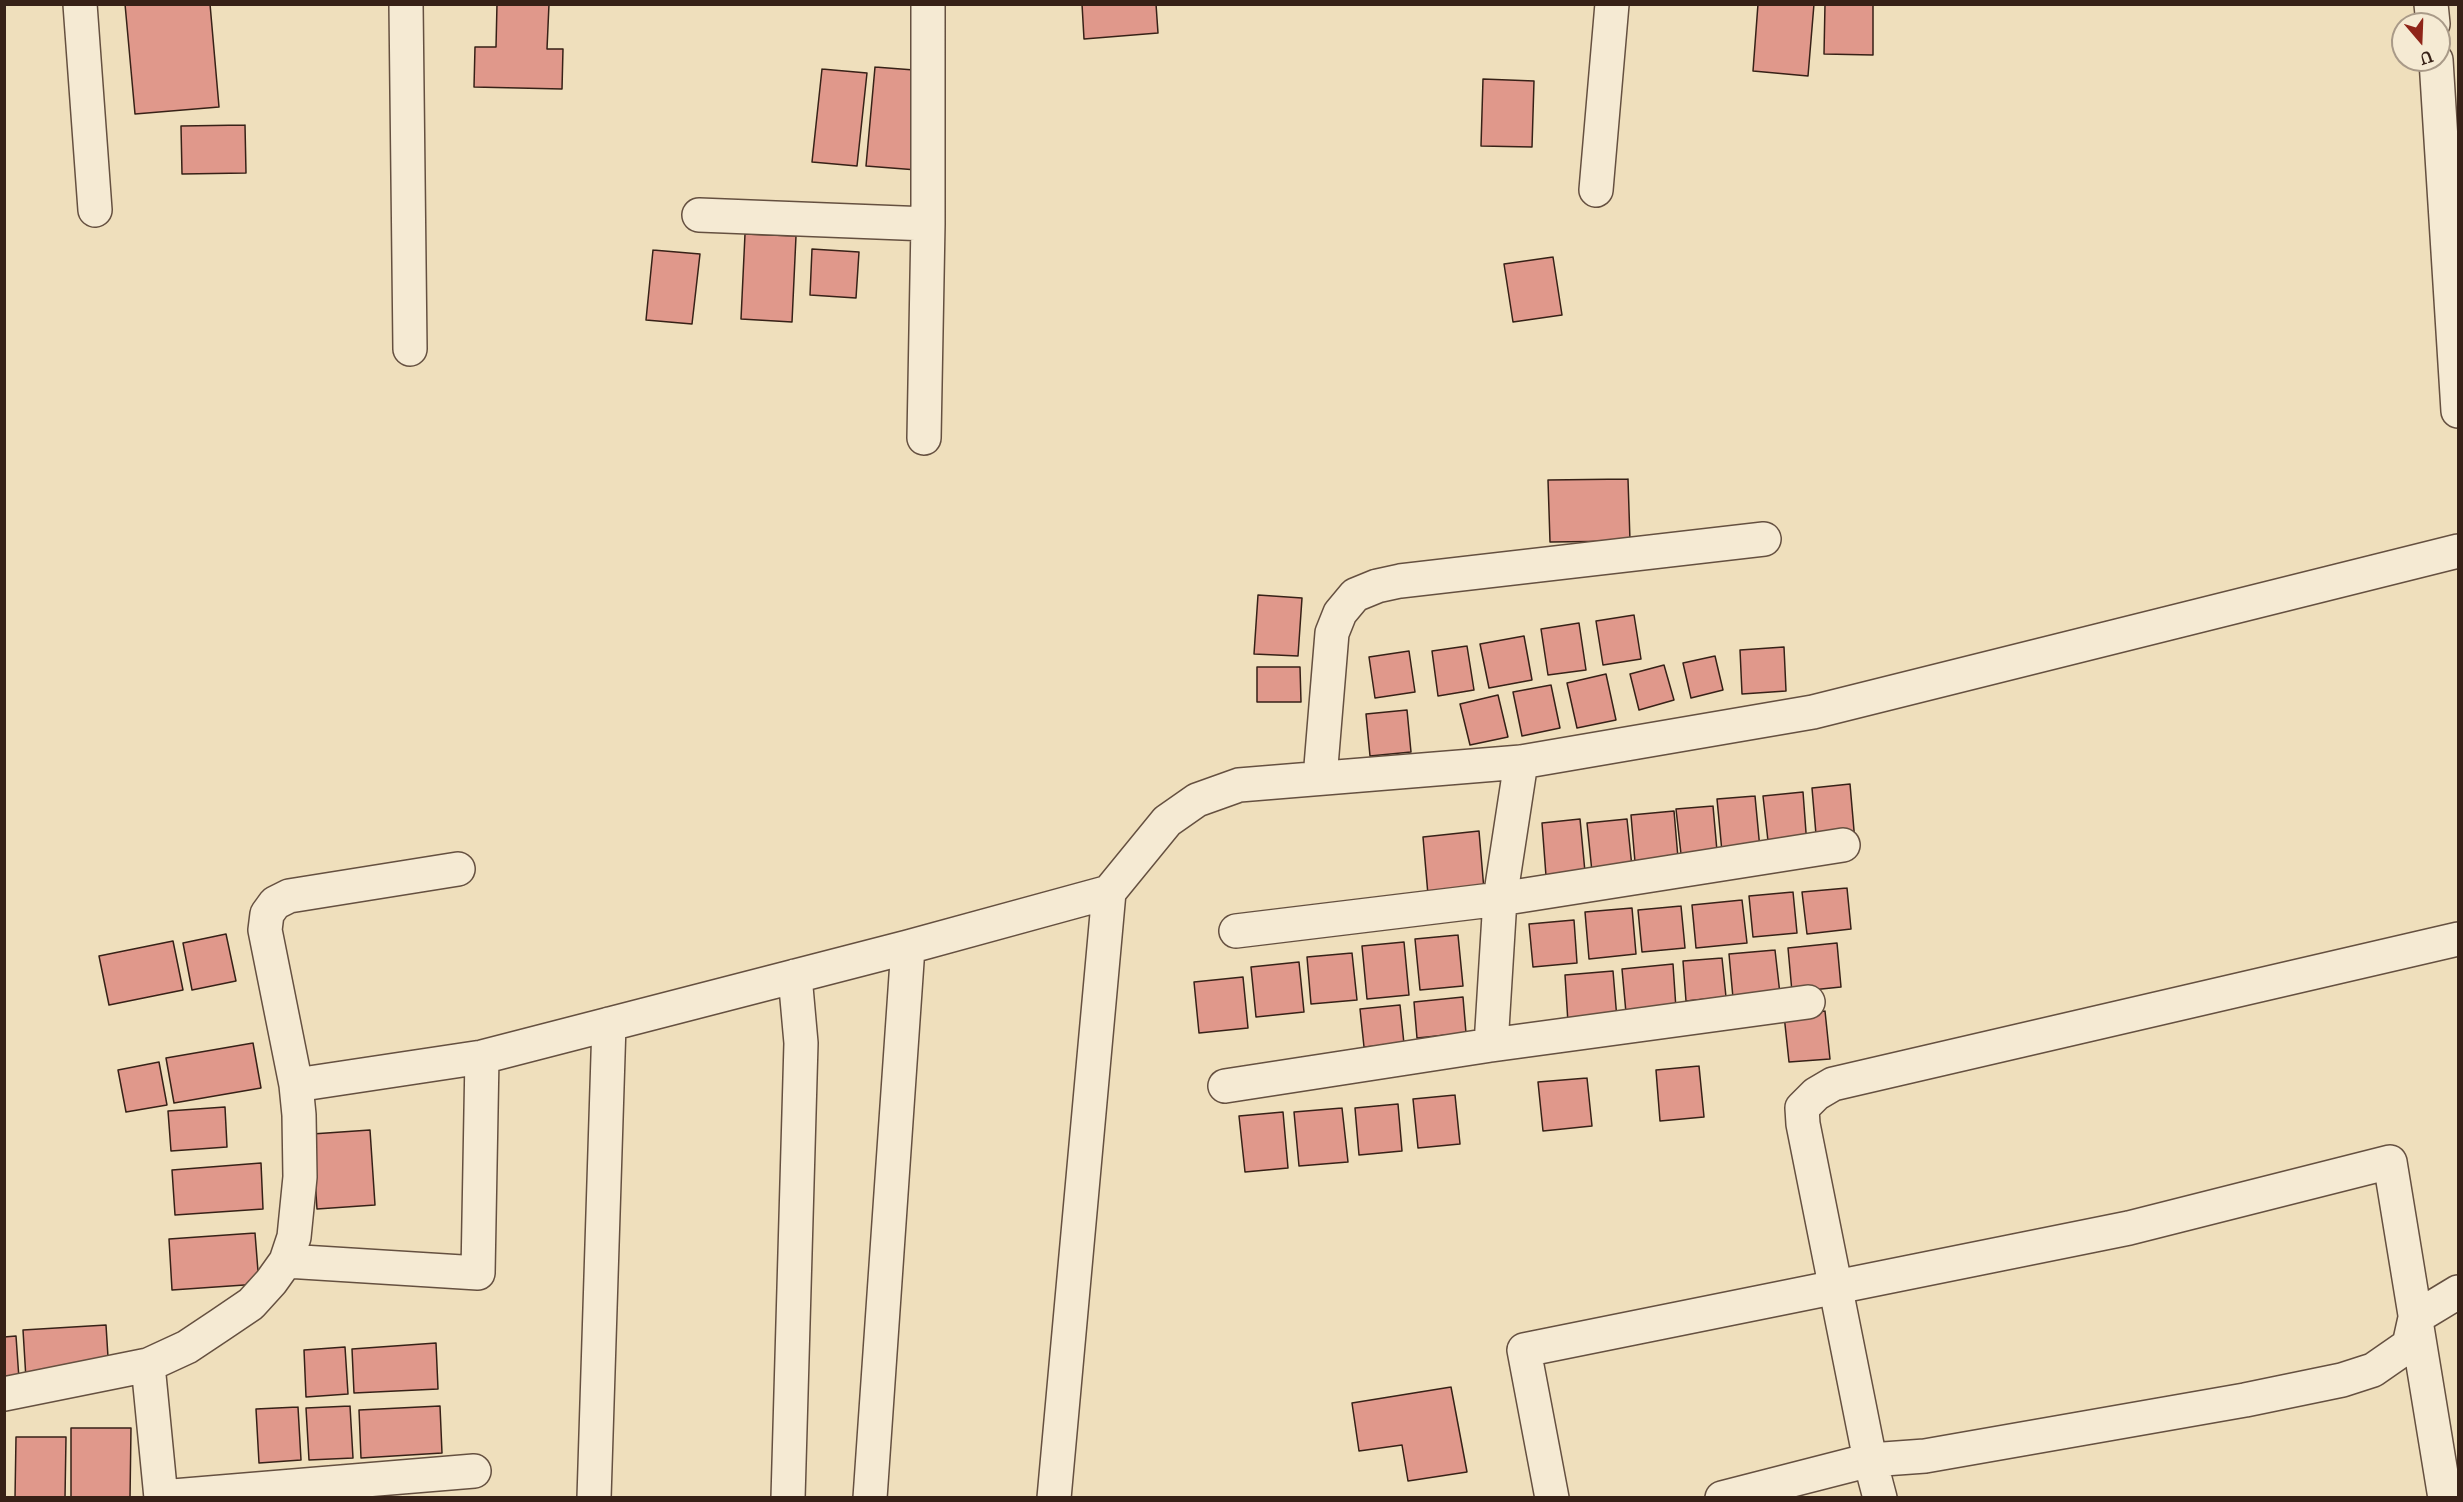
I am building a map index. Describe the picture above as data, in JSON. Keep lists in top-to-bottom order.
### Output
{
  "north": "bottom"
}
